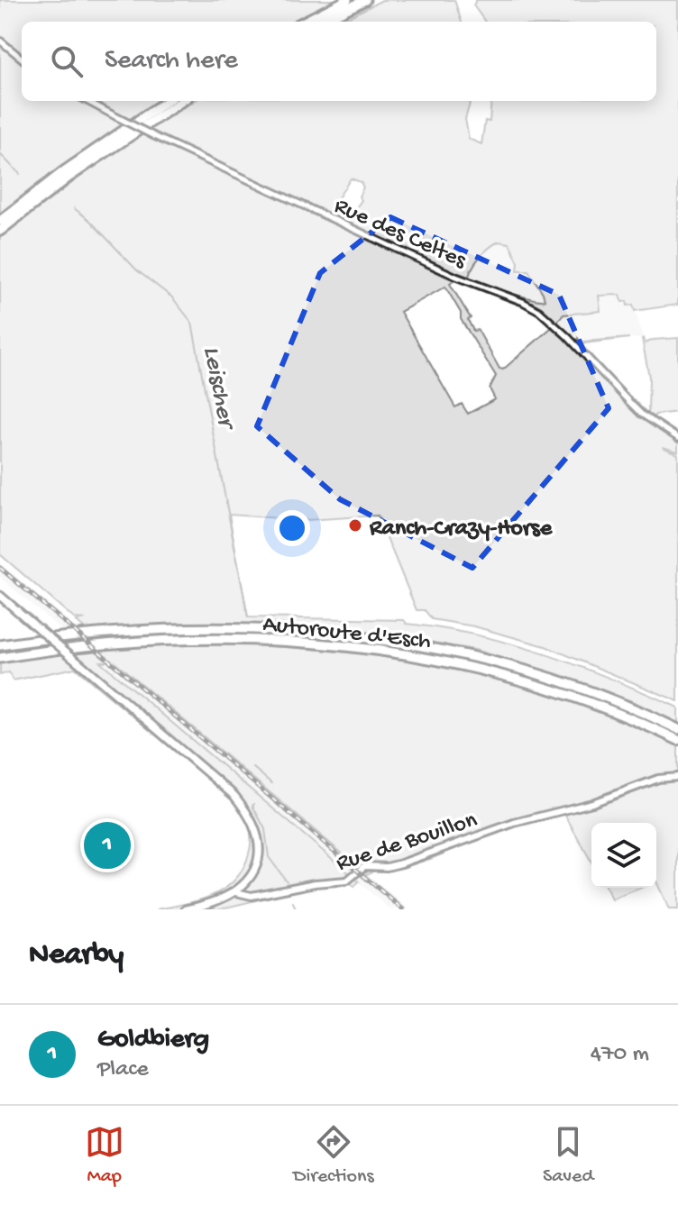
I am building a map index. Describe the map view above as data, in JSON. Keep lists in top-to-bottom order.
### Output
{
  "streets": {
    "highway": ["Autoroute d'Esch"],
    "main road": ["Rue de Bouillon"],
    "street": ["Rue des Celtes"]
  },
  "water": ["Leischer"],
  "places": ["Ranch-Crazy-Horse"],
  "page": {
    "search": "Search here",
    "pins": "1",
    "heading": "Nearby",
    "list": [
      {
        "mark": "1",
        "name": "Goldbierg",
        "note": "Place",
        "value": "470 m"
      }
    ],
    "nav": ["Map", "Directions", "Saved"]
  }
}
